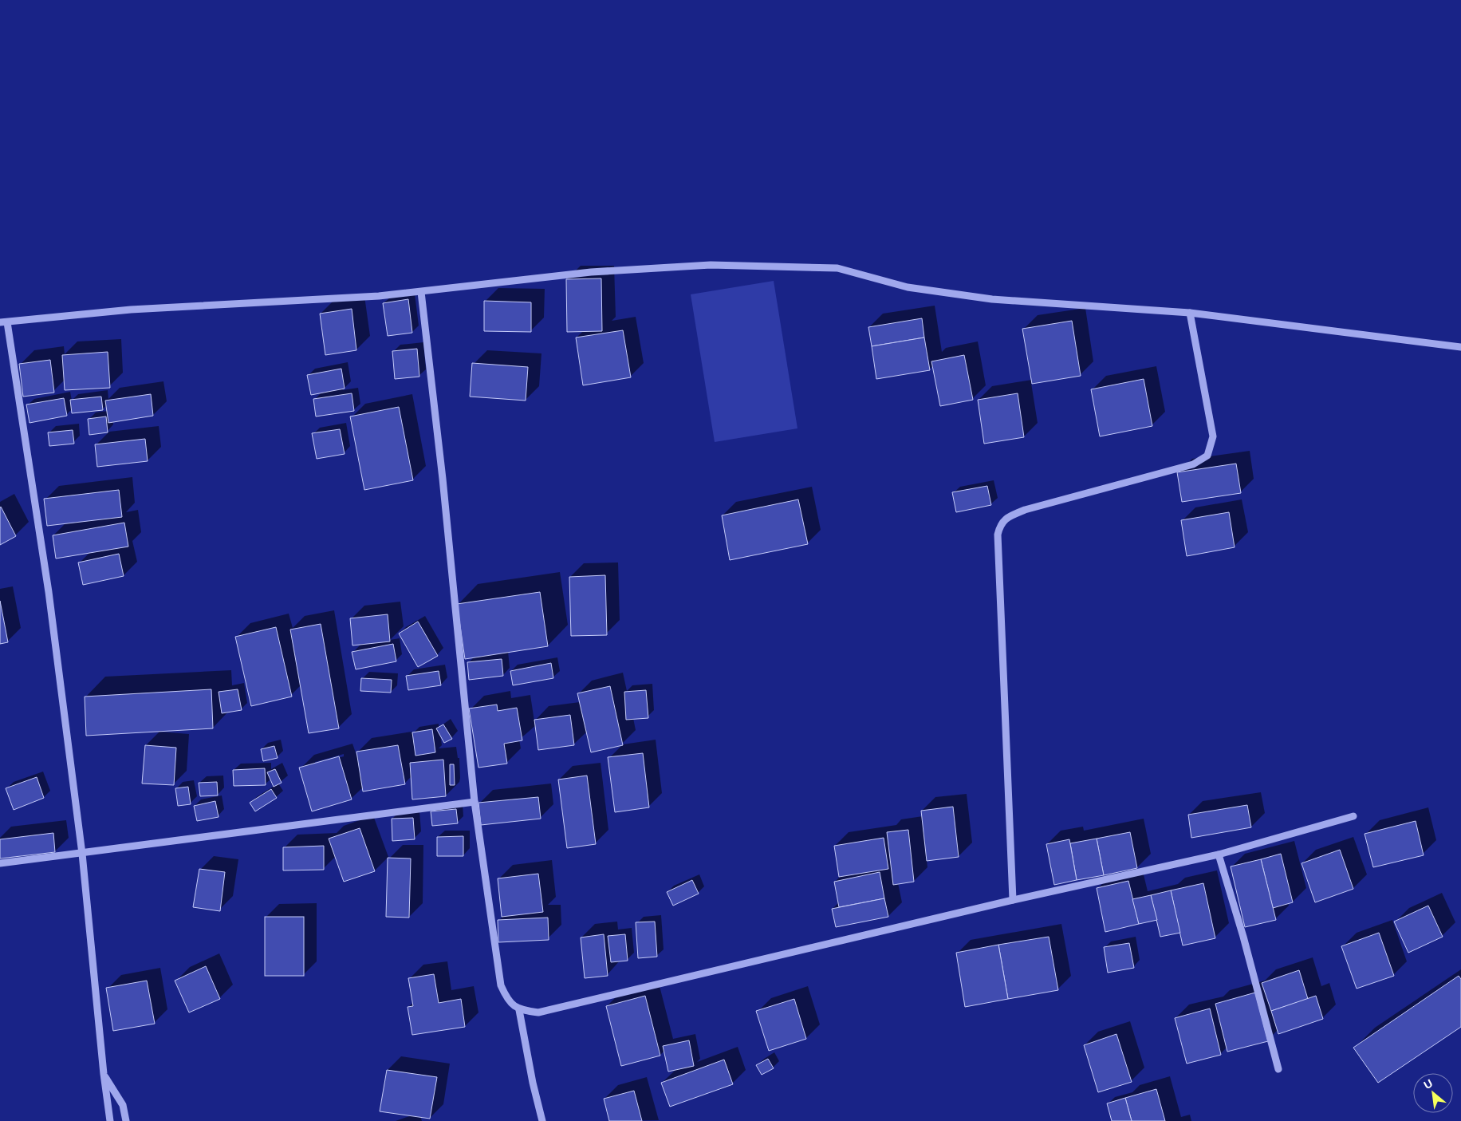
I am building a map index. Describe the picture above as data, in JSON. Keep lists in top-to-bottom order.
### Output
{
  "north": "top left"
}
